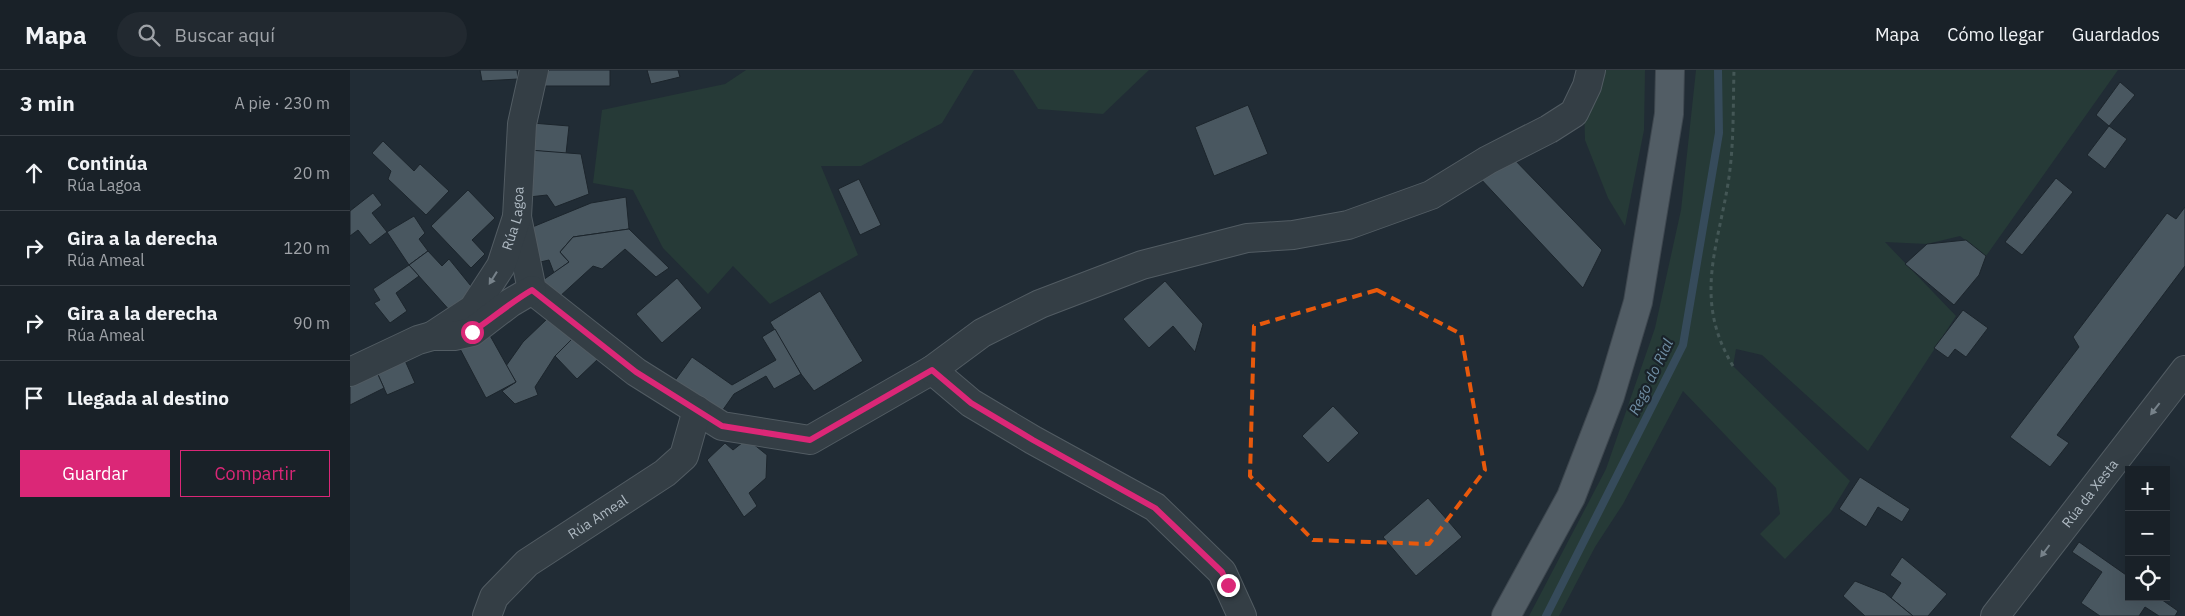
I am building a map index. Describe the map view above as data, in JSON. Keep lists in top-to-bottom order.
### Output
{
  "streets": {
    "street": ["Rúa Lagoa", "Rúa da Xesta", "Rúa Ameal"]
  },
  "one_way": ["Rúa da Xesta"],
  "water": ["Rego do Rial"],
  "page": {
    "header": "Mapa",
    "search": "Buscar aquí",
    "nav": ["Mapa", "Cómo llegar", "Guardados"],
    "heading": ["3 min", "A pie · 230 m"],
    "list": [
      ["Continúa", "Rúa Lagoa", "20 m"],
      ["Gira a la derecha", "Rúa Ameal", "120 m"],
      ["Gira a la derecha", "Rúa Ameal", "90 m"],
      "Llegada al destino"
    ],
    "buttons": ["Guardar", "Compartir"],
    "map_buttons": ["+", "−"]
  }
}
